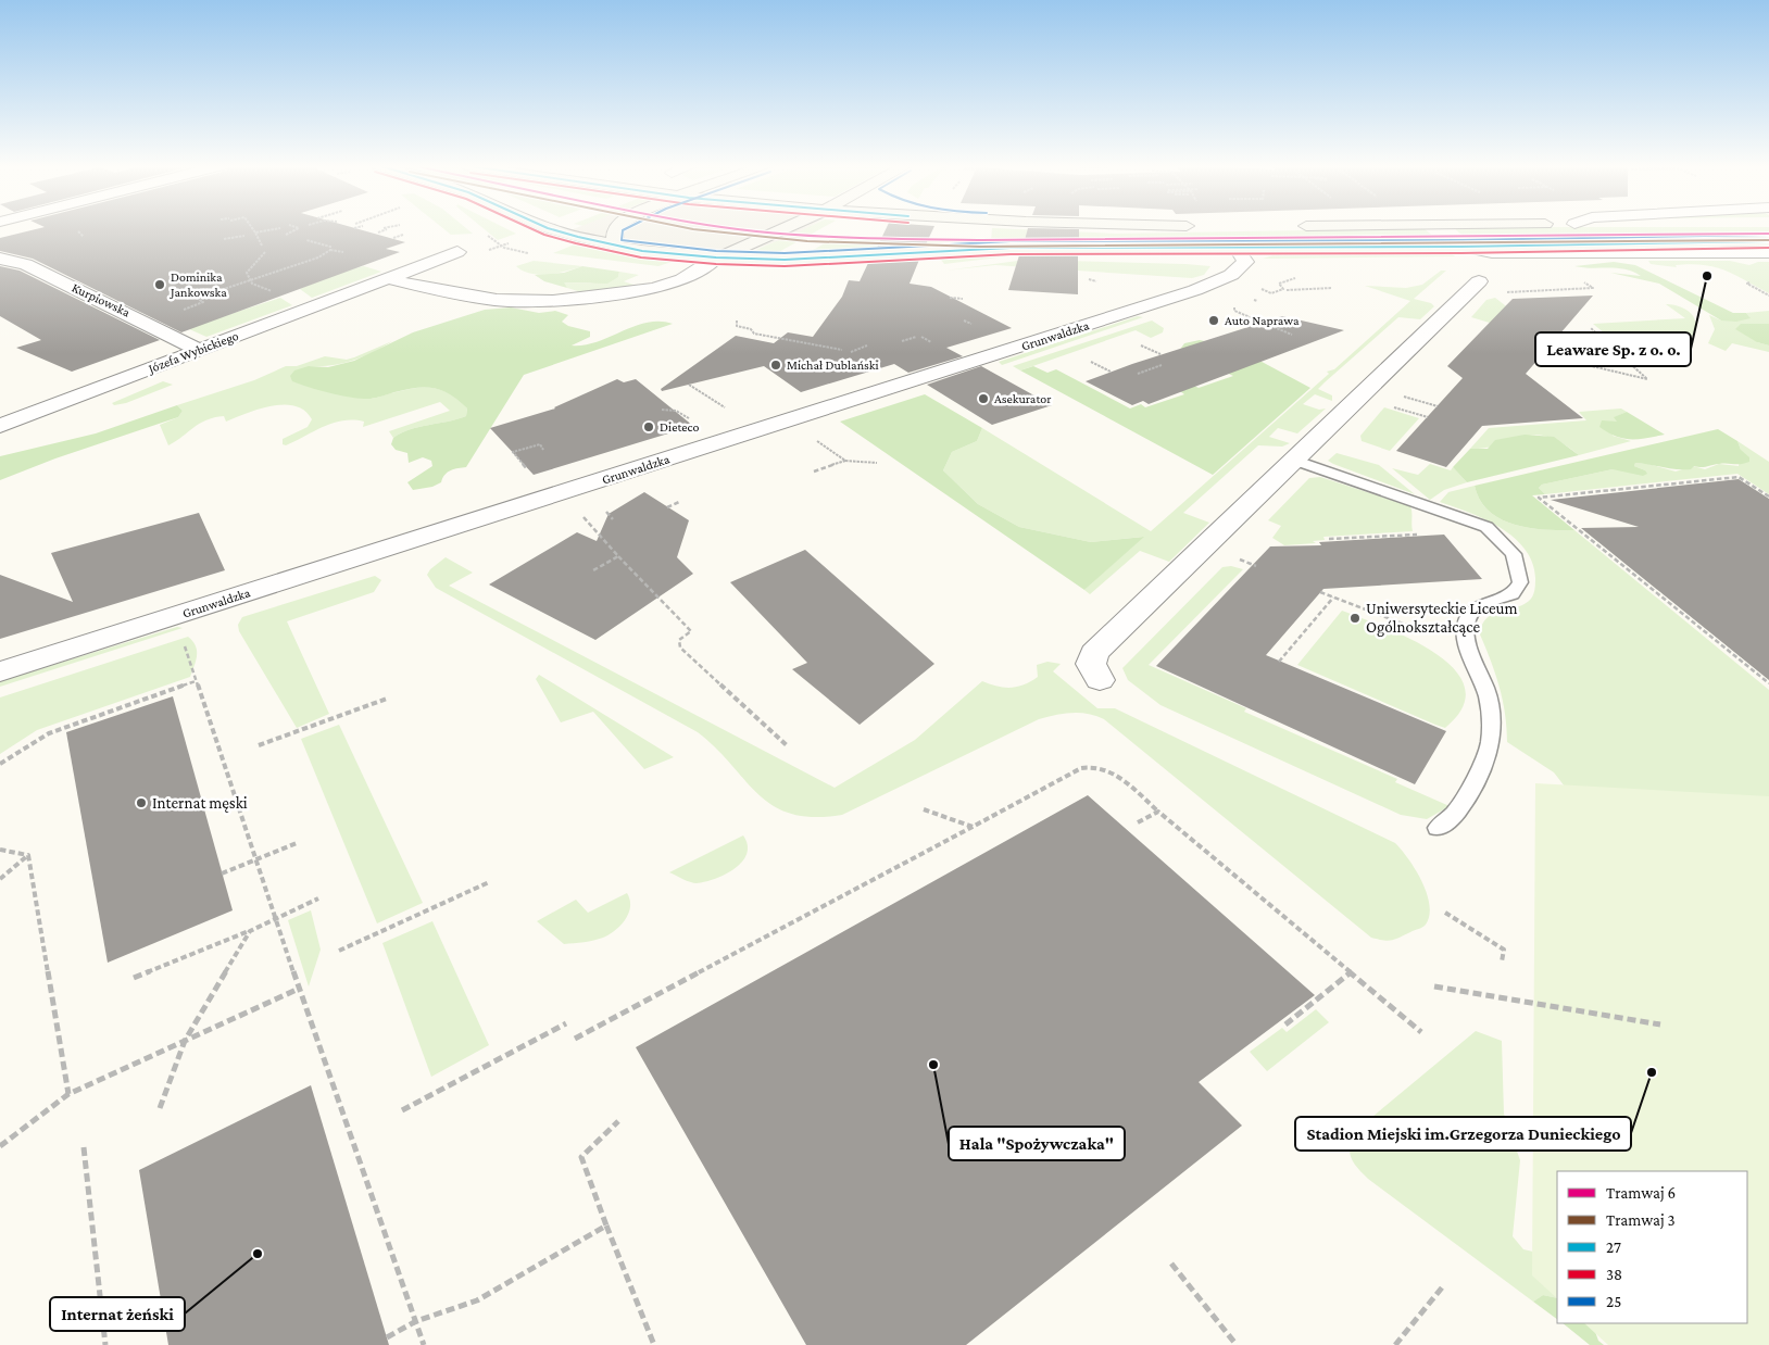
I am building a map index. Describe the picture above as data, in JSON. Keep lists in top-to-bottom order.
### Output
{
  "streets": {
    "street": ["Kurpiowska", "Grunwaldzka", "Józefa Wybickiego"]
  },
  "crossings": [
    ["Kurpiowska", "Józefa Wybickiego"]
  ],
  "places": [
    "Leaware Sp. z o. o.",
    "Dominika Jankowska",
    "Auto Naprawa",
    "Michał Dublański",
    "Asekurator",
    "Dieteco",
    "Uniwersyteckie Liceum Ogólnokształcące",
    "Internat męski",
    "Hala \"Spożywczaka\"",
    "Stadion Miejski im.Grzegorza Dunieckiego",
    "Internat żeński"
  ],
  "lines": [
    "tram line 6",
    "tram line 3",
    "transit line 27",
    "transit line 38",
    "transit line 25"
  ],
  "legend": [
    "Tramwaj 6",
    "Tramwaj 3",
    "27",
    "38",
    "25"
  ]
}
